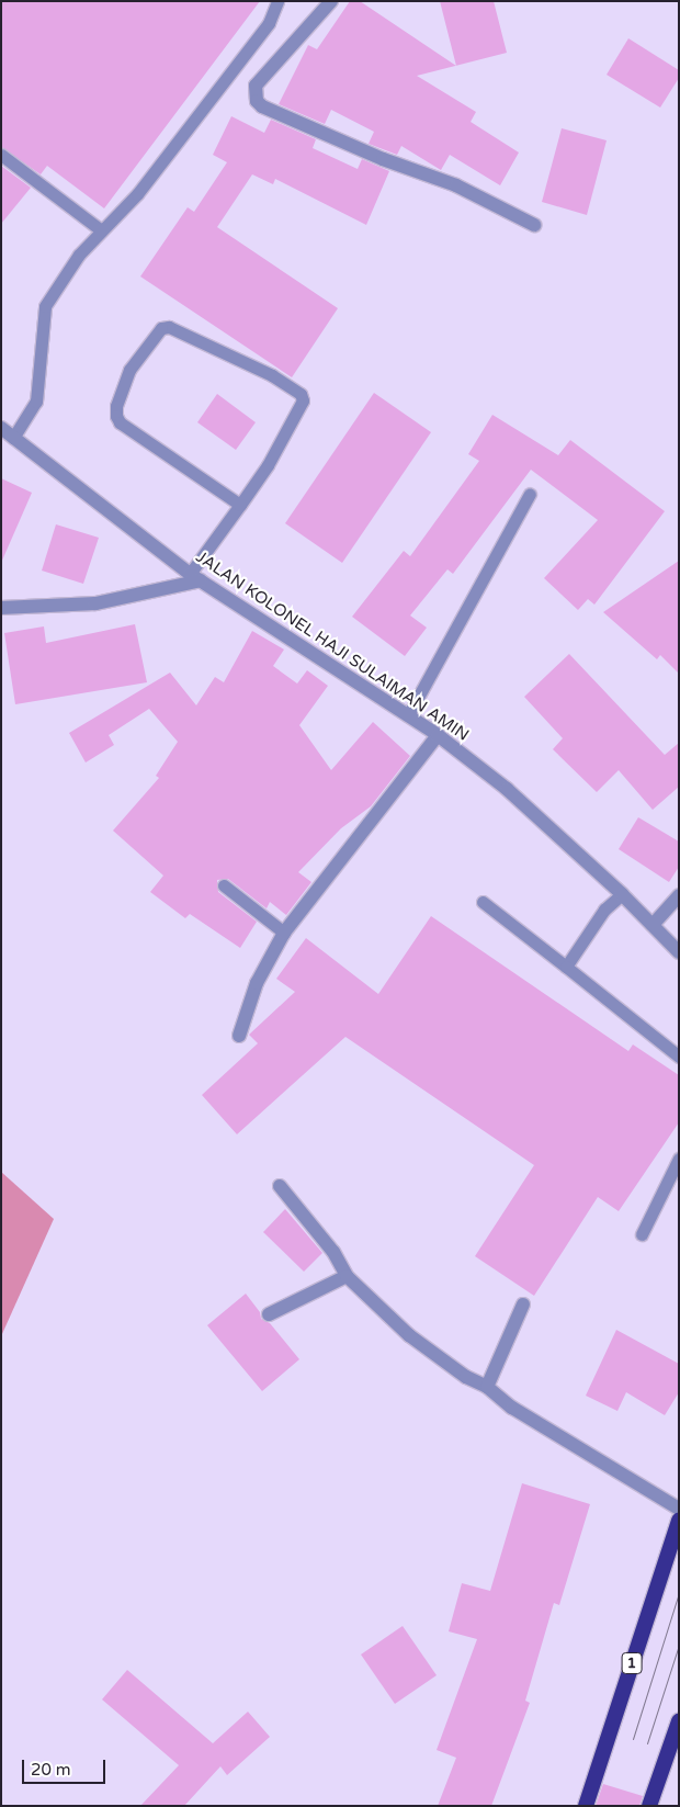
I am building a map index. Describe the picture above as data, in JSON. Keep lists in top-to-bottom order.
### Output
{
  "streets": {
    "highway": ["1"],
    "street": ["JALAN KOLONEL HAJI SULAIMAN AMIN"]
  },
  "scale_bar": "20 m"
}
